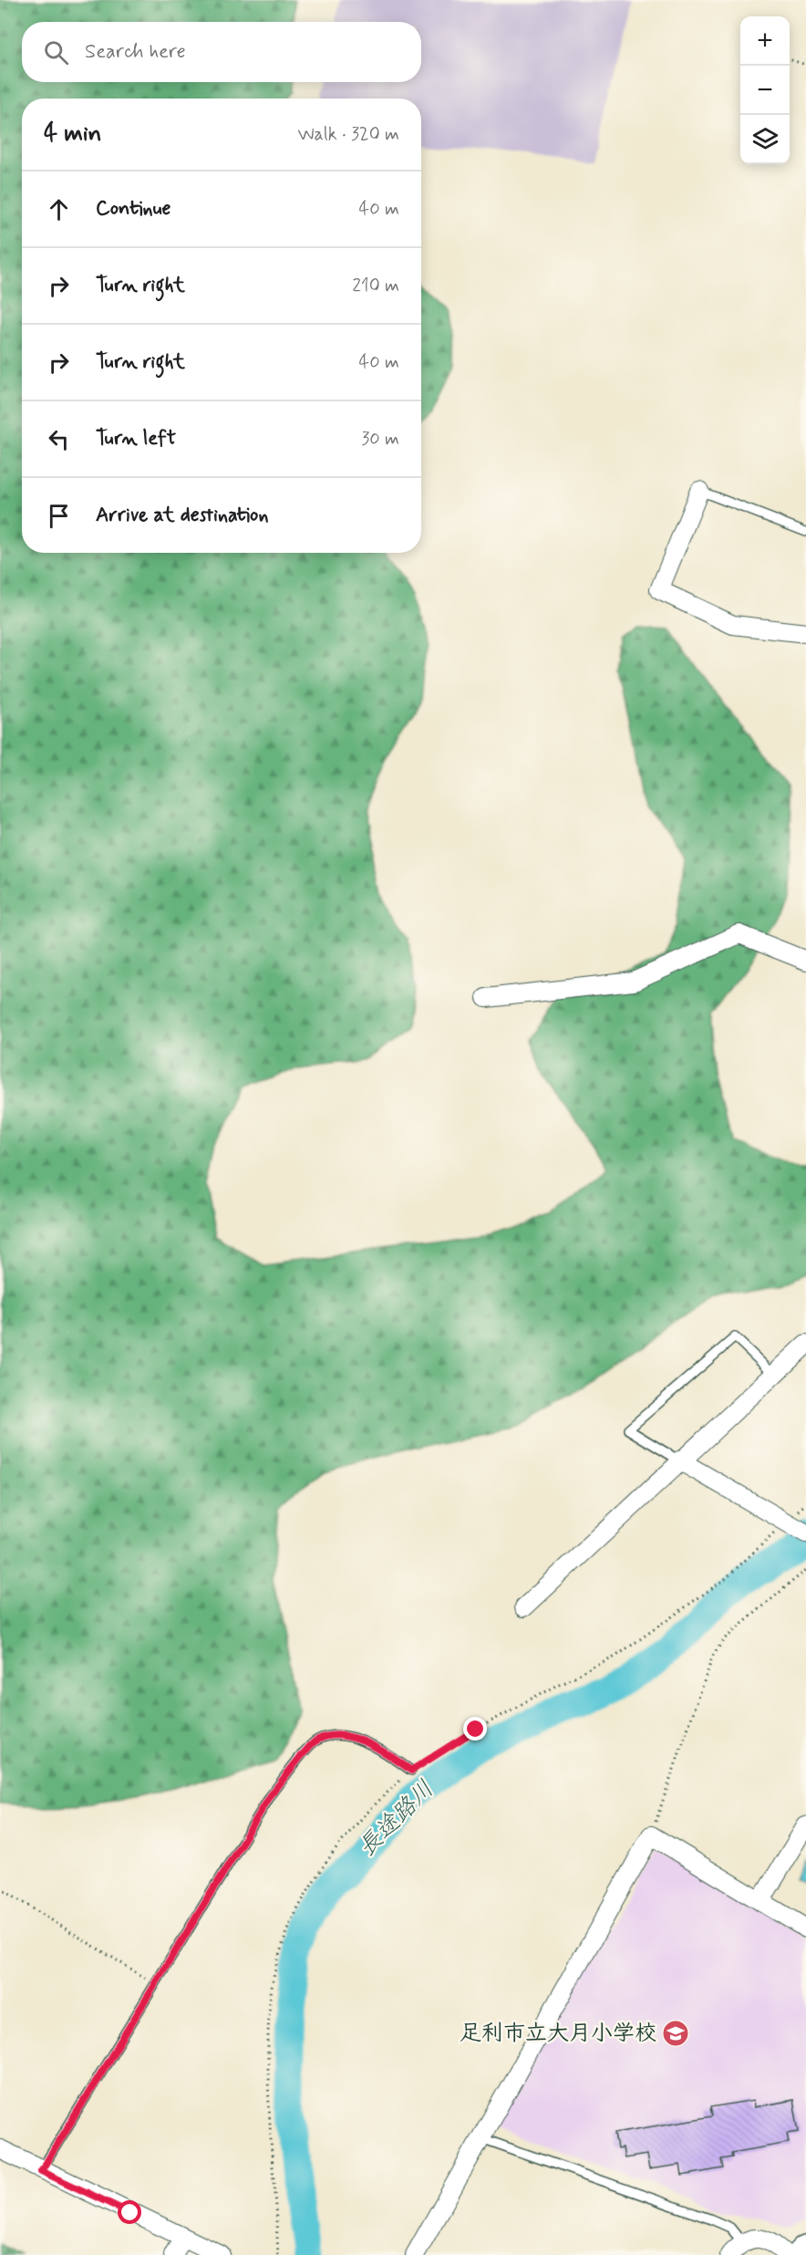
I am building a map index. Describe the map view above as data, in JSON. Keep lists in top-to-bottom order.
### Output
{
  "water": ["長途路川"],
  "places": {
    "school or university": ["足利市立大月小学校"]
  },
  "page": {
    "map_buttons": ["+", "−"],
    "search": "Search here",
    "heading": ["4 min", "Walk · 320 m"],
    "list": [
      ["Continue", "40 m"],
      ["Turn right", "210 m"],
      ["Turn right", "40 m"],
      ["Turn left", "30 m"],
      "Arrive at destination"
    ]
  }
}
